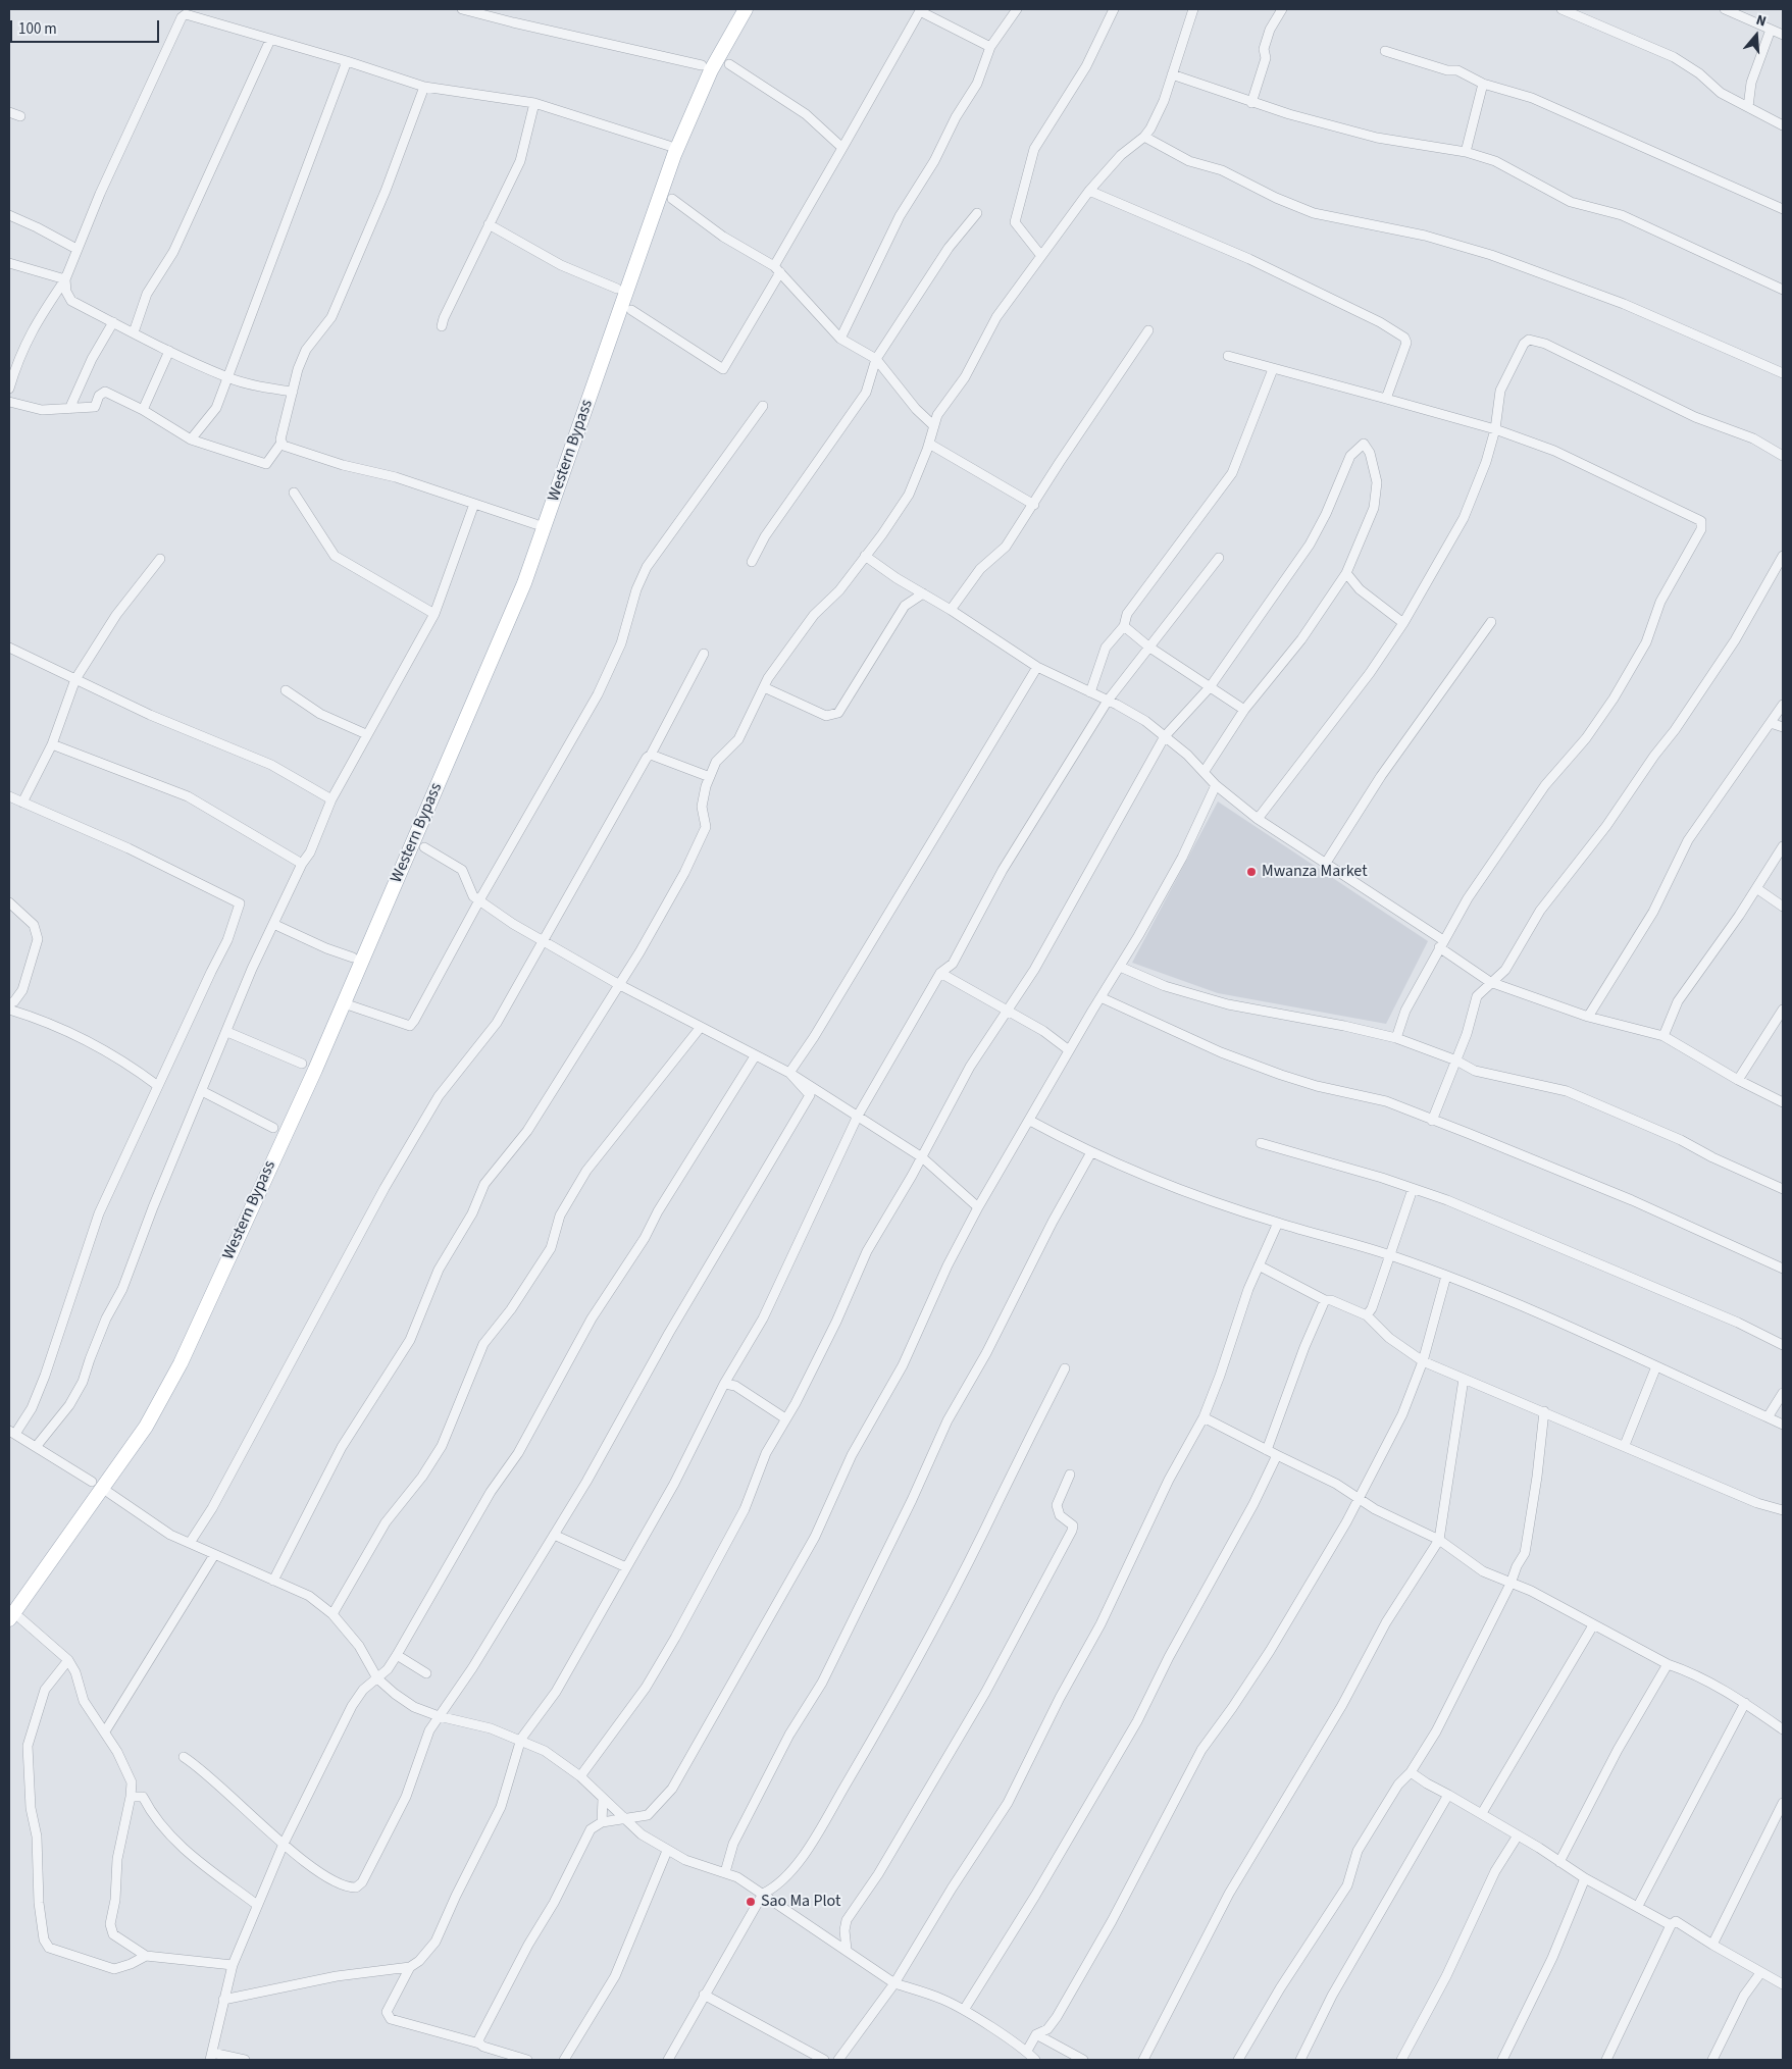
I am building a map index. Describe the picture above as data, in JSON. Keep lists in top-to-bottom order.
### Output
{
  "streets": {
    "main road": ["Western Bypass"]
  },
  "places": ["Mwanza Market", "Sao Ma Plot"],
  "scale_bar": "100 m",
  "north": "top"
}
